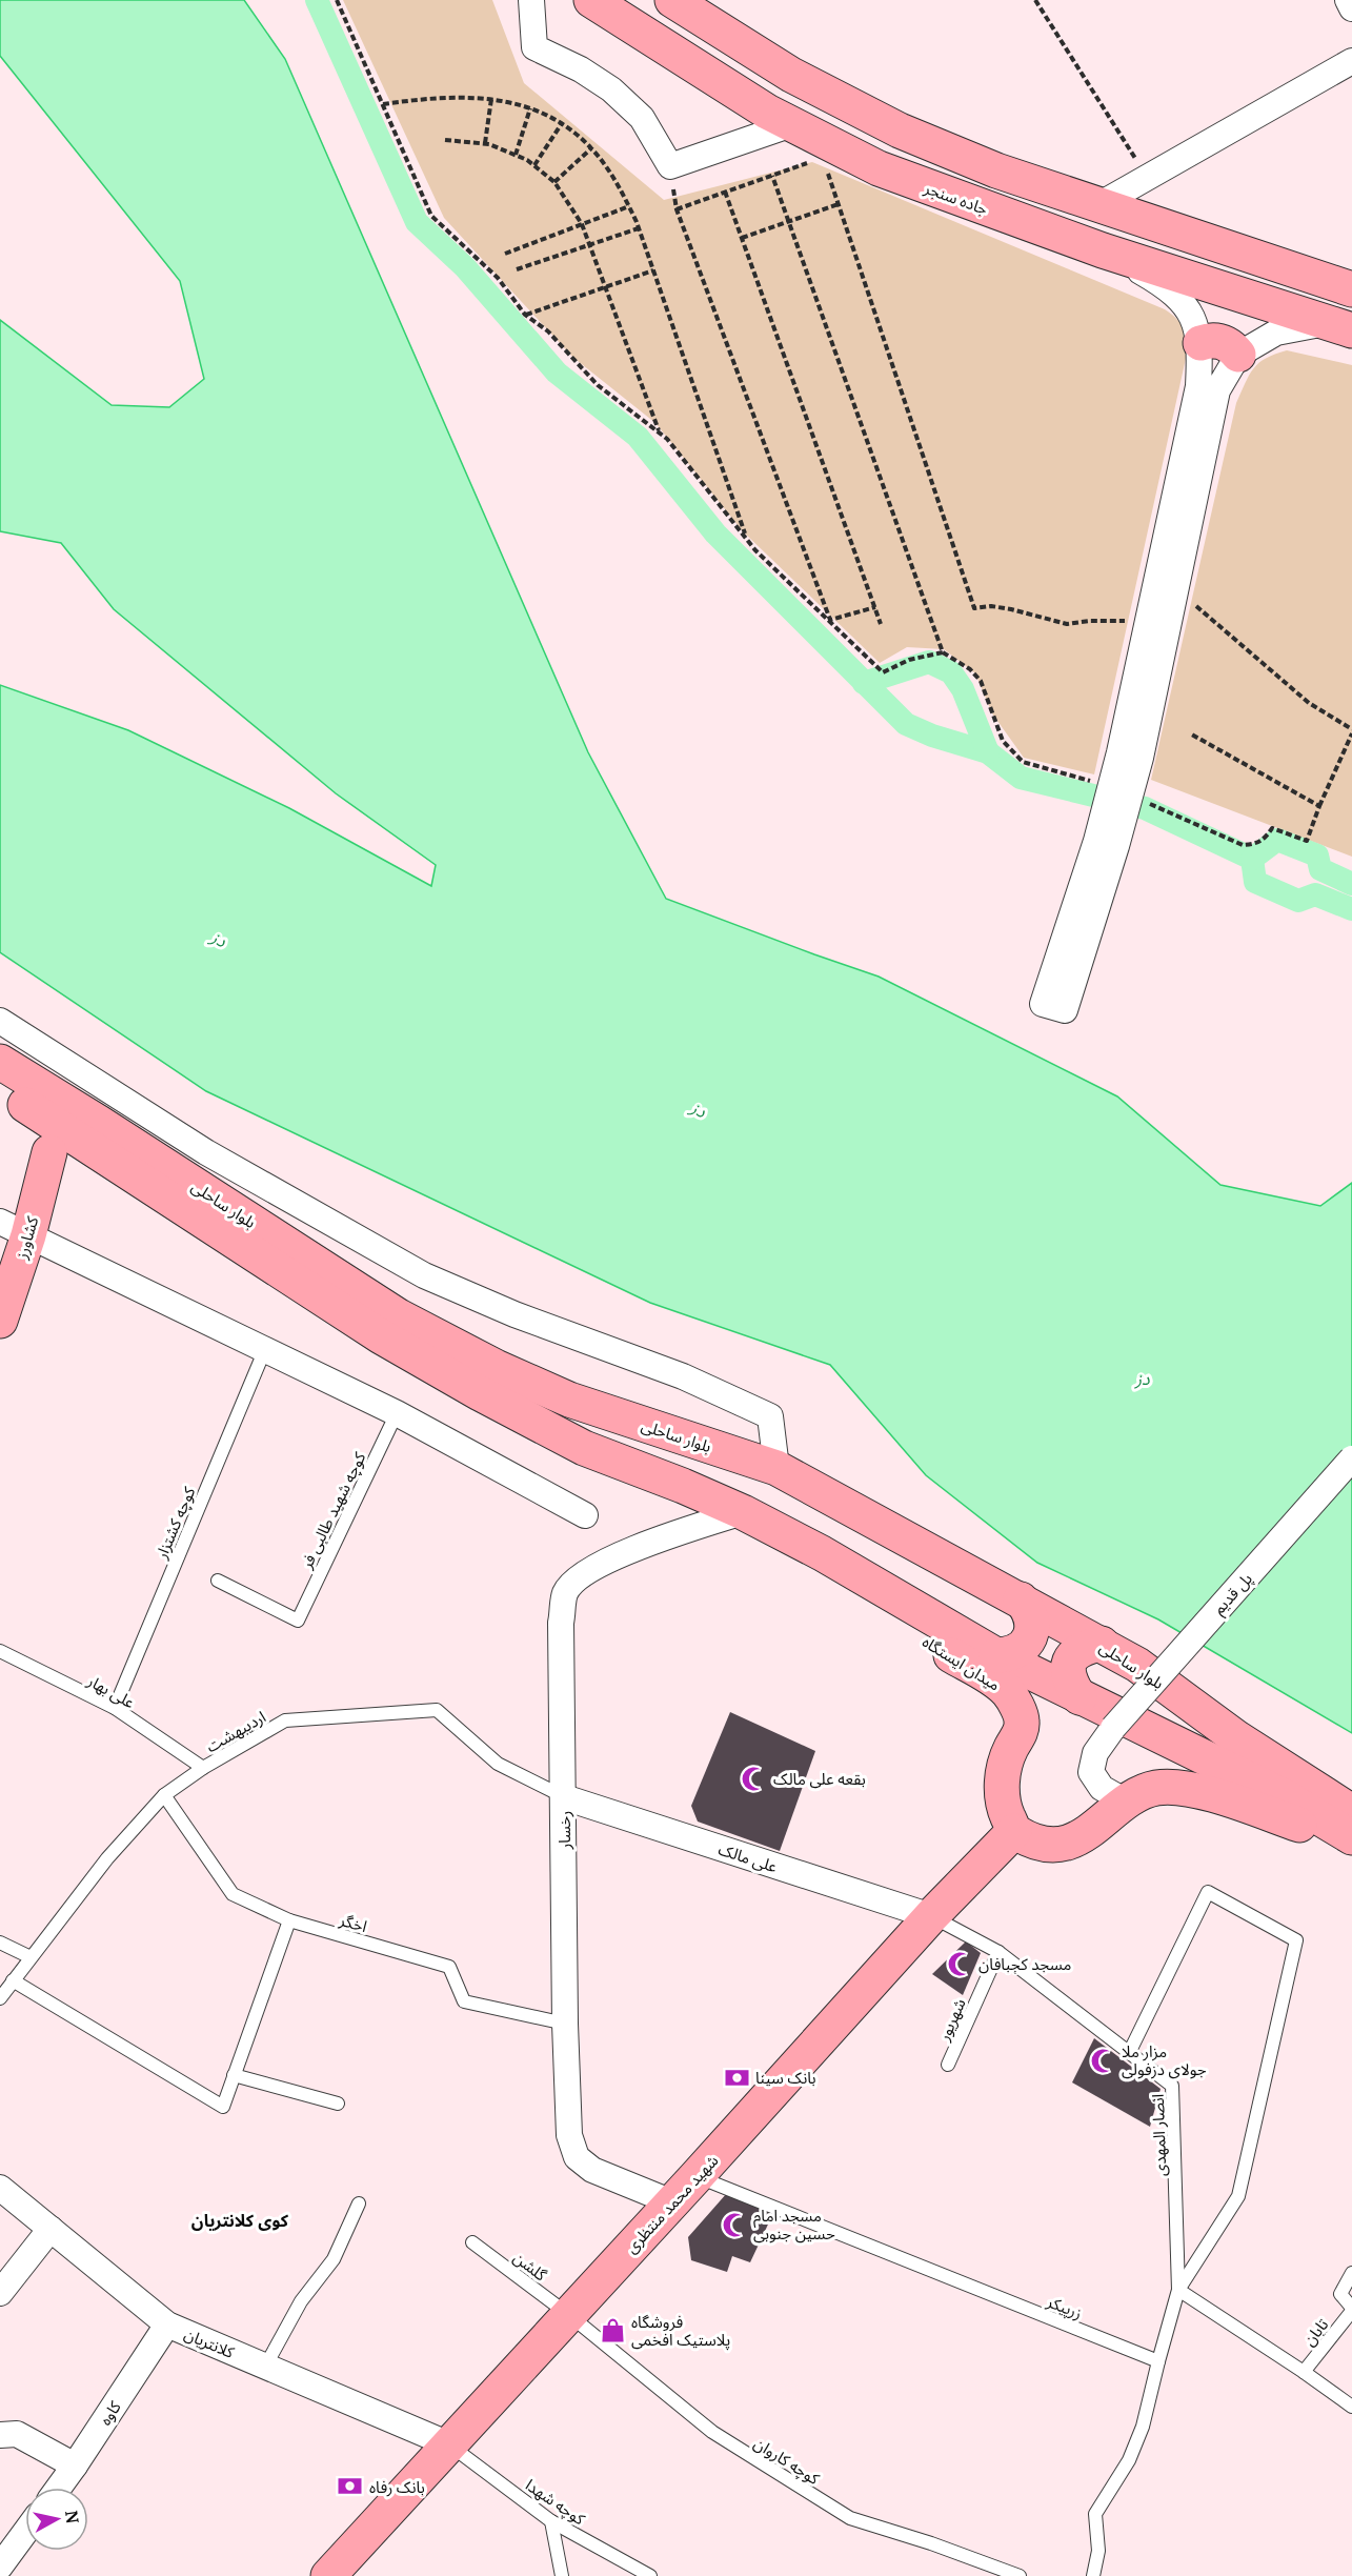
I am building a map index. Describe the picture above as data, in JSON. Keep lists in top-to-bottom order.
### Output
{
  "streets": {
    "main road": [
      "جاده سنجر",
      "بلوار ساحلی",
      "کشاورز",
      "میدان ایستگاه",
      "شهید محمد منتظری"
    ],
    "street": [
      "پل قدیم",
      "رخسار",
      "علی مالک",
      "کلانتریان",
      "کاوه"
    ],
    "lane": [
      "کوچه شهید طالبی فر",
      "کوچه کشتزار",
      "علی بهار",
      "اردیبهشت",
      "اخگر",
      "شهریور",
      "انصار المهدی",
      "گلشن",
      "زرپیکر",
      "تابان",
      "کوچه کاروان",
      "کوچه شهدا"
    ]
  },
  "crossings": [
    ["بلوار ساحلی", "میدان ایستگاه"],
    ["بلوار ساحلی", "رخسار"],
    ["کوچه کشتزار", "علی بهار"],
    ["میدان ایستگاه", "رخسار"],
    ["میدان ایستگاه", "شهید محمد منتظری"],
    ["علی بهار", "اردیبهشت"],
    ["اردیبهشت", "رخسار"],
    ["اردیبهشت", "علی مالک"],
    ["اردیبهشت", "اخگر"],
    ["رخسار", "علی مالک"],
    ["رخسار", "اخگر"],
    ["رخسار", "شهید محمد منتظری"],
    ["علی مالک", "انصار المهدی"],
    ["علی مالک", "شهید محمد منتظری"],
    ["شهریور", "انصار المهدی"],
    ["انصار المهدی", "شهید محمد منتظری"],
    ["شهید محمد منتظری", "گلشن"],
    ["شهید محمد منتظری", "زرپیکر"],
    ["شهید محمد منتظری", "کلانتریان"],
    ["شهید محمد منتظری", "کوچه کاروان"],
    ["شهید محمد منتظری", "کوچه شهدا"],
    ["گلشن", "کوچه کاروان"],
    ["کلانتریان", "کاوه"],
    ["کلانتریان", "کوچه شهدا"]
  ],
  "districts": ["کوی کلانتریان"],
  "water": ["دز"],
  "places": {
    "mosque": [
      "بقعه علی مالک",
      "مسجد کجبافان",
      "مزار ملا جولای دزفولی",
      "مسجد امام حسین جنوبی"
    ],
    "bank": ["بانک سینا", "بانک رفاه"],
    "shop": ["فروشگاه پلاستیک افخمی"]
  },
  "north": "right"
}
